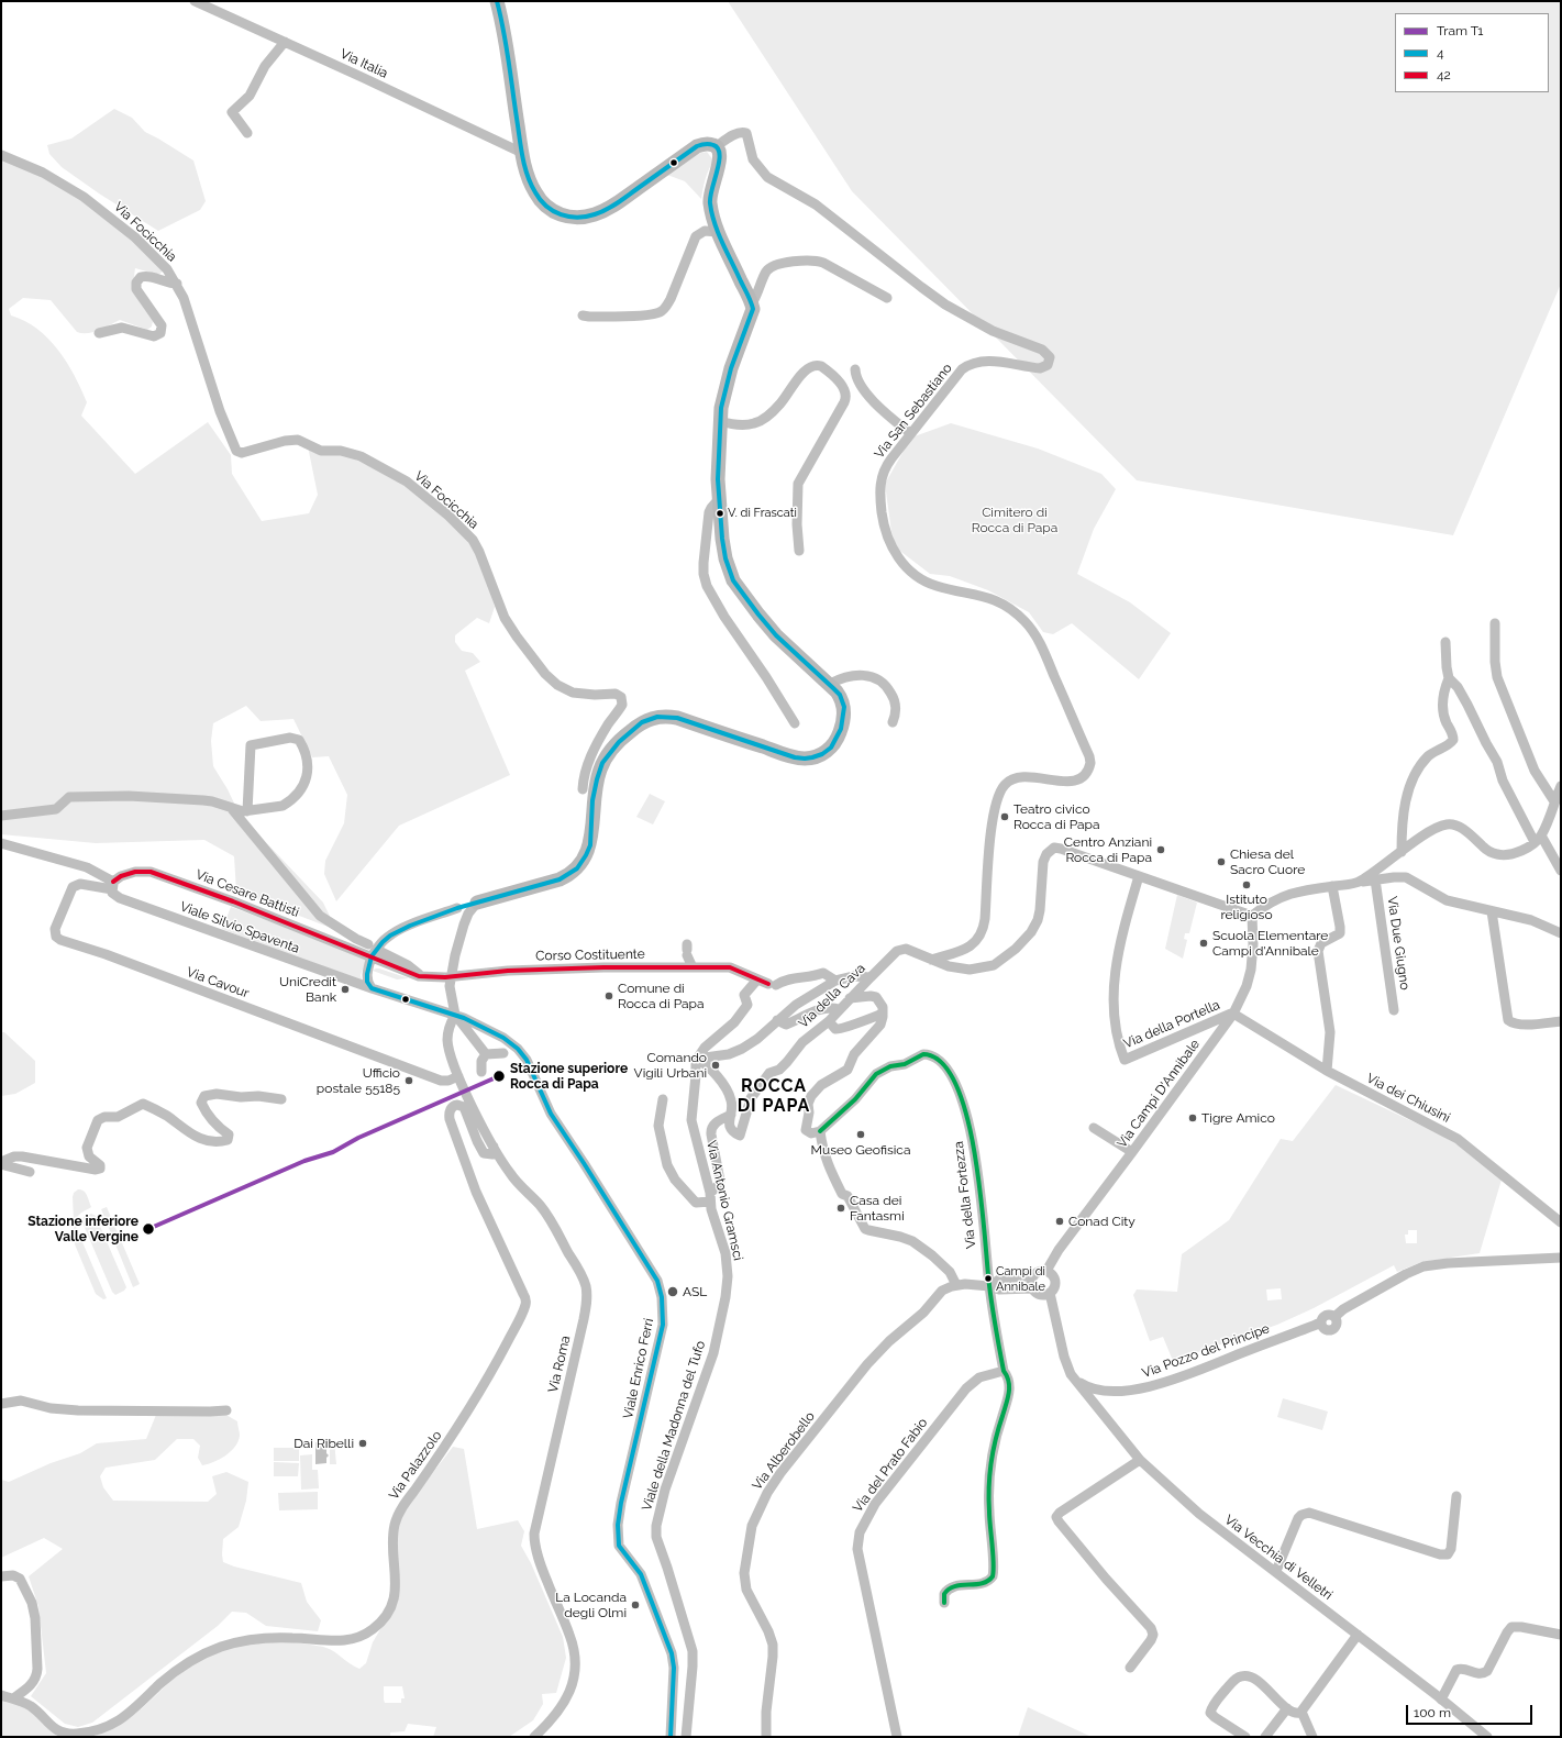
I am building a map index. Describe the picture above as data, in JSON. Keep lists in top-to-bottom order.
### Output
{
  "streets": {
    "street": [
      "Via Italia",
      "Via Focicchia",
      "Via San Sebastiano",
      "Via Cesare Battisti",
      "Viale Silvio Spaventa",
      "Via Due Giugno",
      "Corso Costituente",
      "Via Cavour",
      "Via della Cava",
      "Via della Portella",
      "Via Campi D'Annibale",
      "Via dei Chiusini",
      "Via della Fortezza",
      "Via Antonio Gramsci",
      "Via Pozzo del Principe",
      "Via Roma",
      "Viale Enrico Ferri",
      "Viale della Madonna del Tufo",
      "Via Alberobello",
      "Via Palazzolo",
      "Via del Prato Fabio",
      "Via Vecchia di Velletri"
    ]
  },
  "crossings": [
    ["Via San Sebastiano", "Via della Cava"],
    ["Via Cesare Battisti", "Viale Silvio Spaventa"],
    ["Via Cesare Battisti", "Corso Costituente"],
    ["Via Cesare Battisti", "Via Cavour"],
    ["Viale Silvio Spaventa", "Via Cavour"],
    ["Viale Silvio Spaventa", "Via Roma"],
    ["Viale Silvio Spaventa", "Viale Enrico Ferri"],
    ["Via Cavour", "Via Roma"],
    ["Via della Portella", "Via Campi D'Annibale"],
    ["Via della Portella", "Via dei Chiusini"],
    ["Via Campi D'Annibale", "Via dei Chiusini"],
    ["Via Campi D'Annibale", "Via Alberobello"],
    ["Via Campi D'Annibale", "Via Vecchia di Velletri"],
    ["Via della Fortezza", "Via Alberobello"],
    ["Via della Fortezza", "Via del Prato Fabio"],
    ["Via Antonio Gramsci", "Viale della Madonna del Tufo"],
    ["Via Pozzo del Principe", "Via Vecchia di Velletri"],
    ["Via Roma", "Viale Enrico Ferri"],
    ["Via Roma", "Via Palazzolo"],
    ["Via Alberobello", "Via Vecchia di Velletri"]
  ],
  "districts": ["ROCCA DI PAPA"],
  "parks": ["Cimitero di Rocca di Papa"],
  "places": [
    "V. di Frascati",
    "Teatro civico Rocca di Papa",
    "Centro Anziani Rocca di Papa",
    "Chiesa del Sacro Cuore",
    "Istituto religioso",
    "Scuola Elementare Campi d'Annibale",
    "UniCredit Bank",
    "Comune di Rocca di Papa",
    "Comando Vigili Urbani",
    "Stazione superiore Rocca di Papa",
    "Ufficio postale 55185",
    "Tigre Amico",
    "Museo Geofisica",
    "Casa dei Fantasmi",
    "Conad City",
    "Stazione inferiore Valle Vergine",
    "Campi di Annibale",
    "ASL",
    "Dai Ribelli",
    "La Locanda degli Olmi"
  ],
  "lines": ["transit line 4", "transit line 42", "tram line T1"],
  "legend": ["Tram T1", "4", "42"],
  "scale_bar": "100 m"
}
